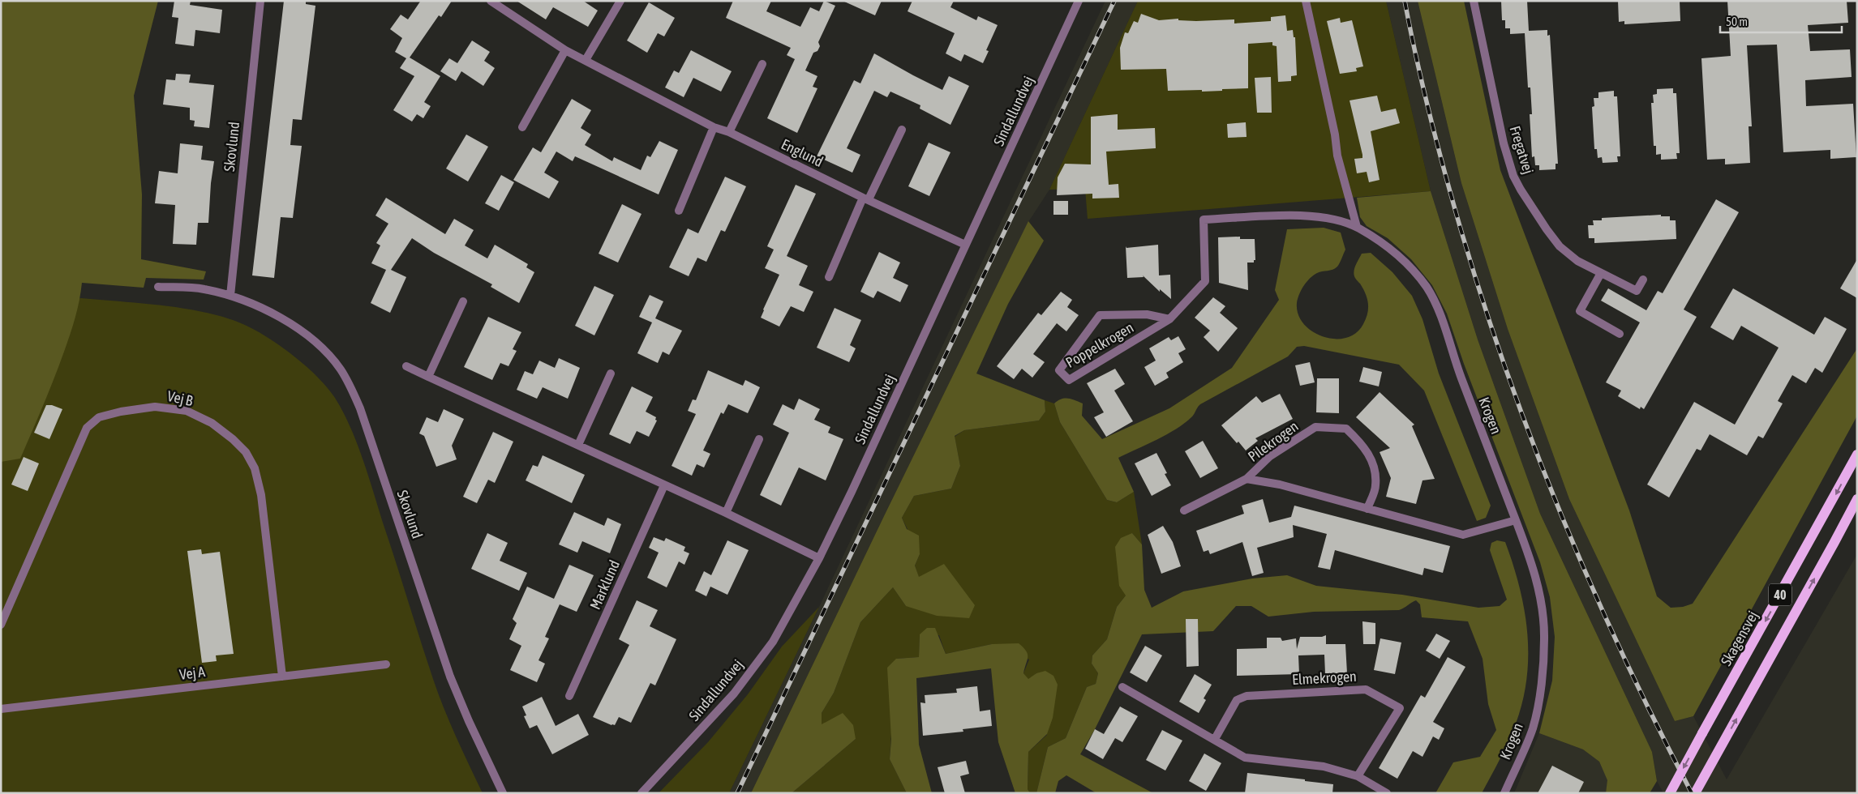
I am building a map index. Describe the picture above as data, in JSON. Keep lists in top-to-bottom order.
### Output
{
  "streets": {
    "main road": ["40", "Skagensvej"],
    "street": [
      "Sindallundvej",
      "Skovlund",
      "Fregatvej",
      "Englund",
      "Poppelkrogen",
      "Vej B",
      "Krogen",
      "Pilekrogen",
      "Marklund",
      "Vej A",
      "Elmekrogen"
    ]
  },
  "crossings": [
    ["Sindallundvej", "Englund"],
    ["Poppelkrogen", "Krogen"],
    ["Vej B", "Vej A"],
    ["Krogen", "Pilekrogen"]
  ],
  "scale_bar": "50 m"
}
